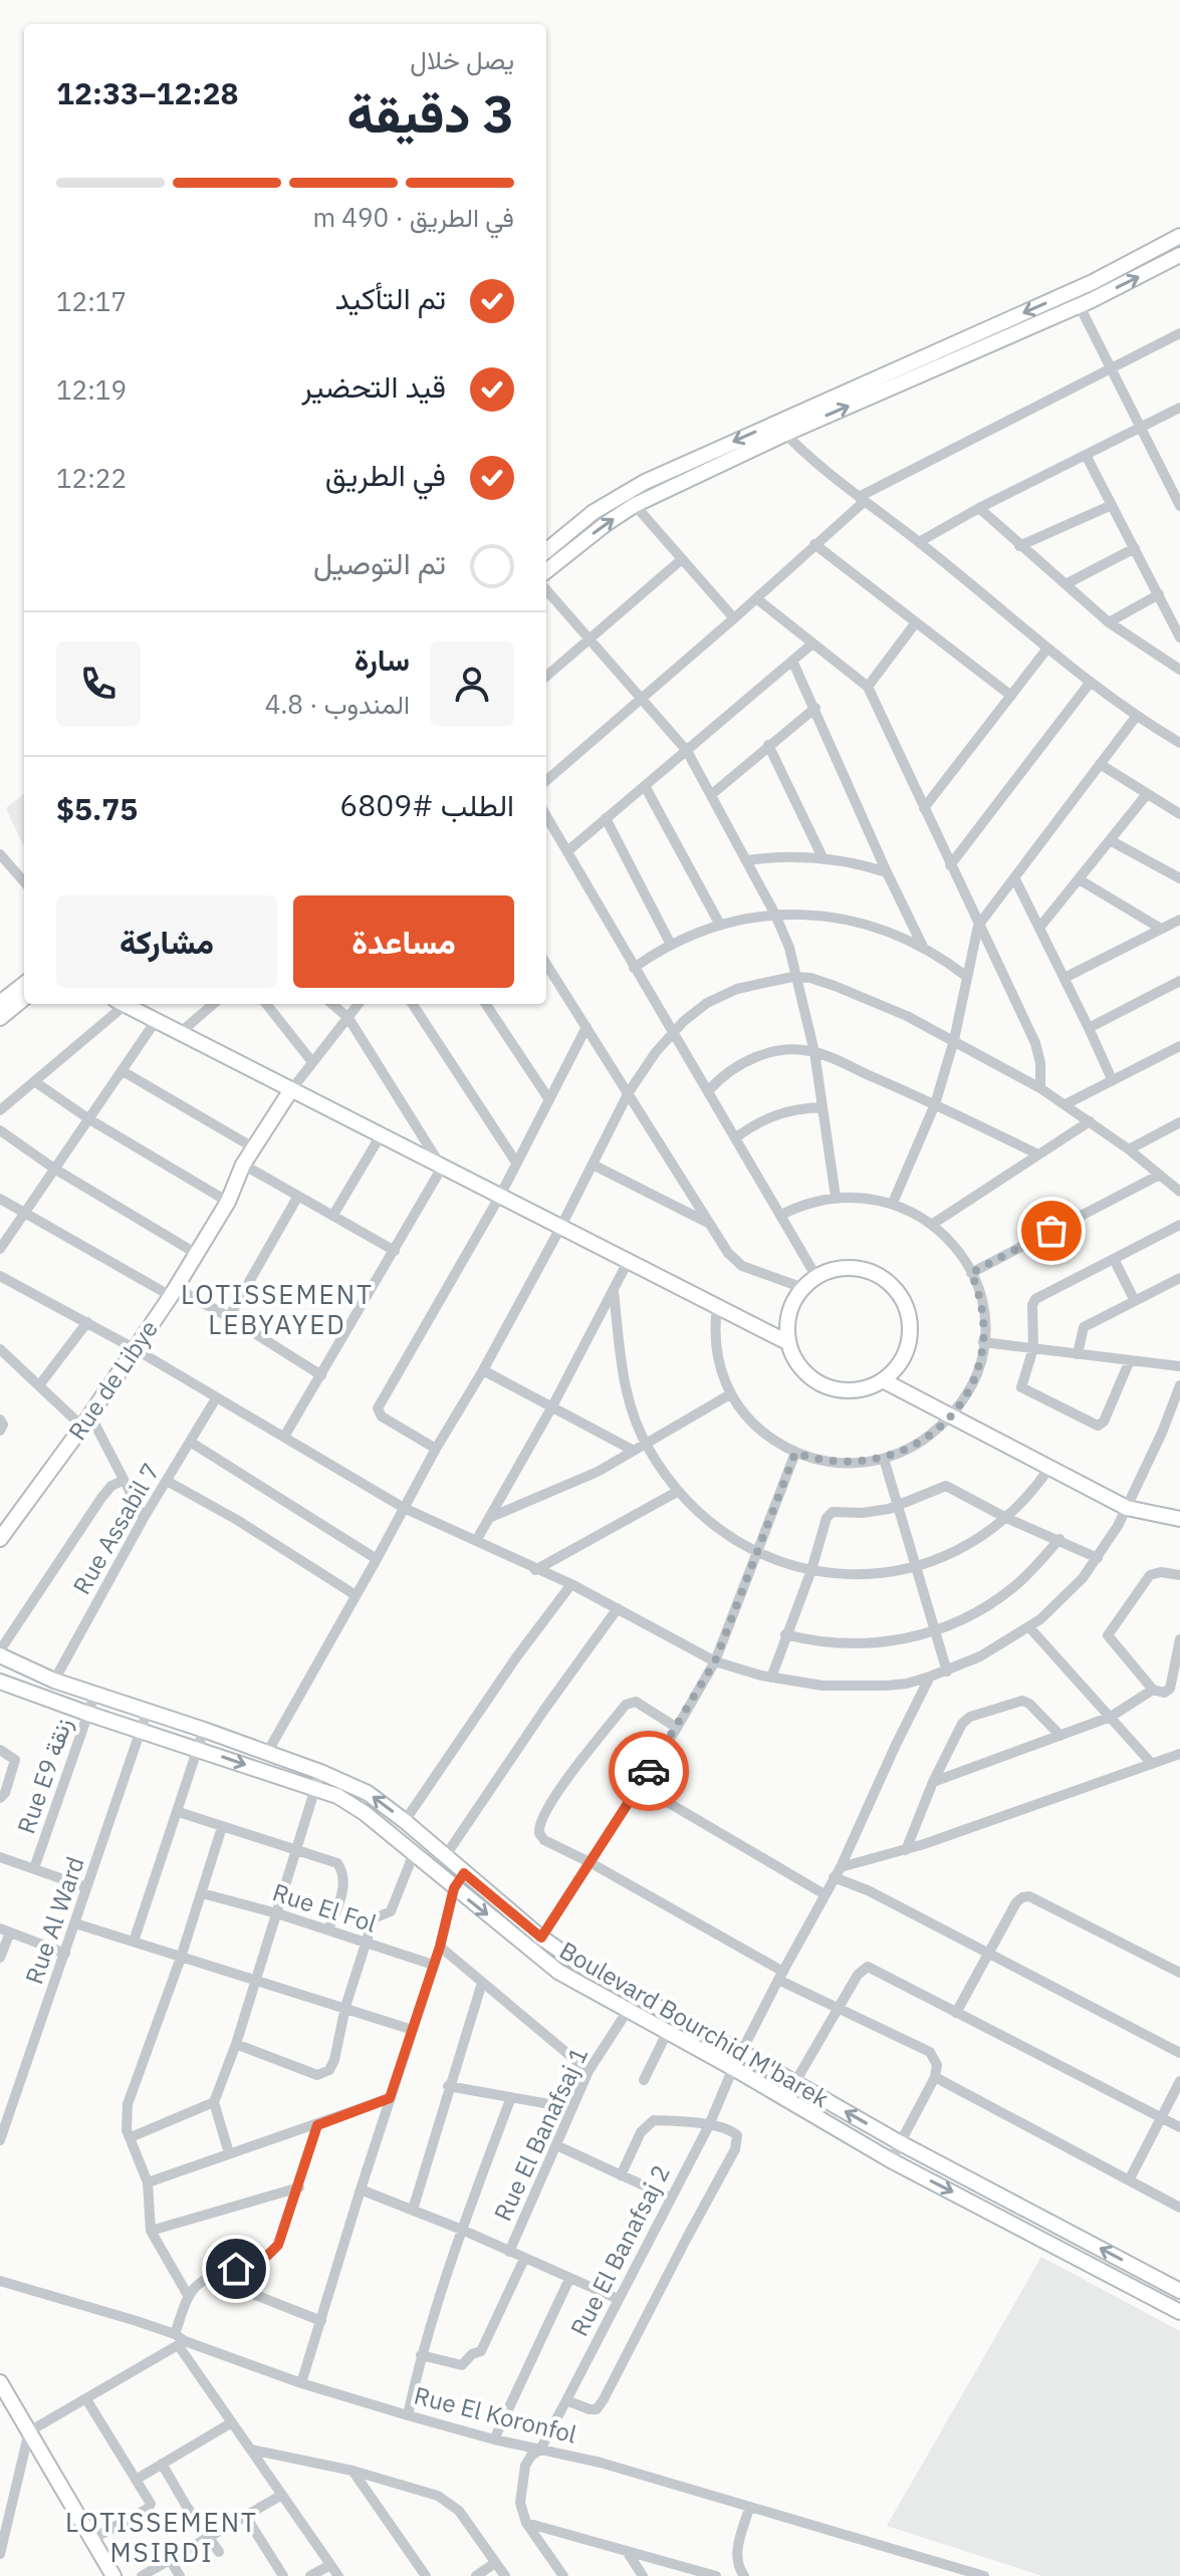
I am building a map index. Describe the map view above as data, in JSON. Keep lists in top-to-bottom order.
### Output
{
  "streets": {
    "main road": ["Rue de Libye", "Boulevard Bourchid M'barek"],
    "street": [
      "Rue Assabil 7",
      "Rue E9 زنقة",
      "Rue El Fol",
      "Rue Al Ward",
      "Rue El Banafsaj 1",
      "Rue El Banafsaj 2",
      "Rue El Koronfol"
    ]
  },
  "crossings": [
    ["Rue Assabil 7", "Boulevard Bourchid M'barek"],
    ["Rue E9 زنقة", "Boulevard Bourchid M'barek"],
    ["Rue Al Ward", "Boulevard Bourchid M'barek"],
    ["Boulevard Bourchid M'barek", "Rue El Banafsaj 1"],
    ["Boulevard Bourchid M'barek", "Rue El Banafsaj 2"],
    ["Rue El Banafsaj 2", "Rue El Koronfol"]
  ],
  "districts": ["LOTISSEMENT LEBYAYED", "LOTISSEMENT MSIRDI"],
  "page": {
    "heading": ["3 دقيقة", "يصل خلال", "12:28–12:33"],
    "panel": [
      "سارة",
      "المندوب · 4.8",
      "الطلب #6809",
      "$5.75"
    ],
    "bar": "في الطريق · 490 m",
    "list": [
      ["تم التأكيد", "12:17"],
      ["قيد التحضير", "12:19"],
      ["في الطريق", "12:22"],
      "تم التوصيل"
    ],
    "buttons": ["مساعدة", "مشاركة"]
  }
}
